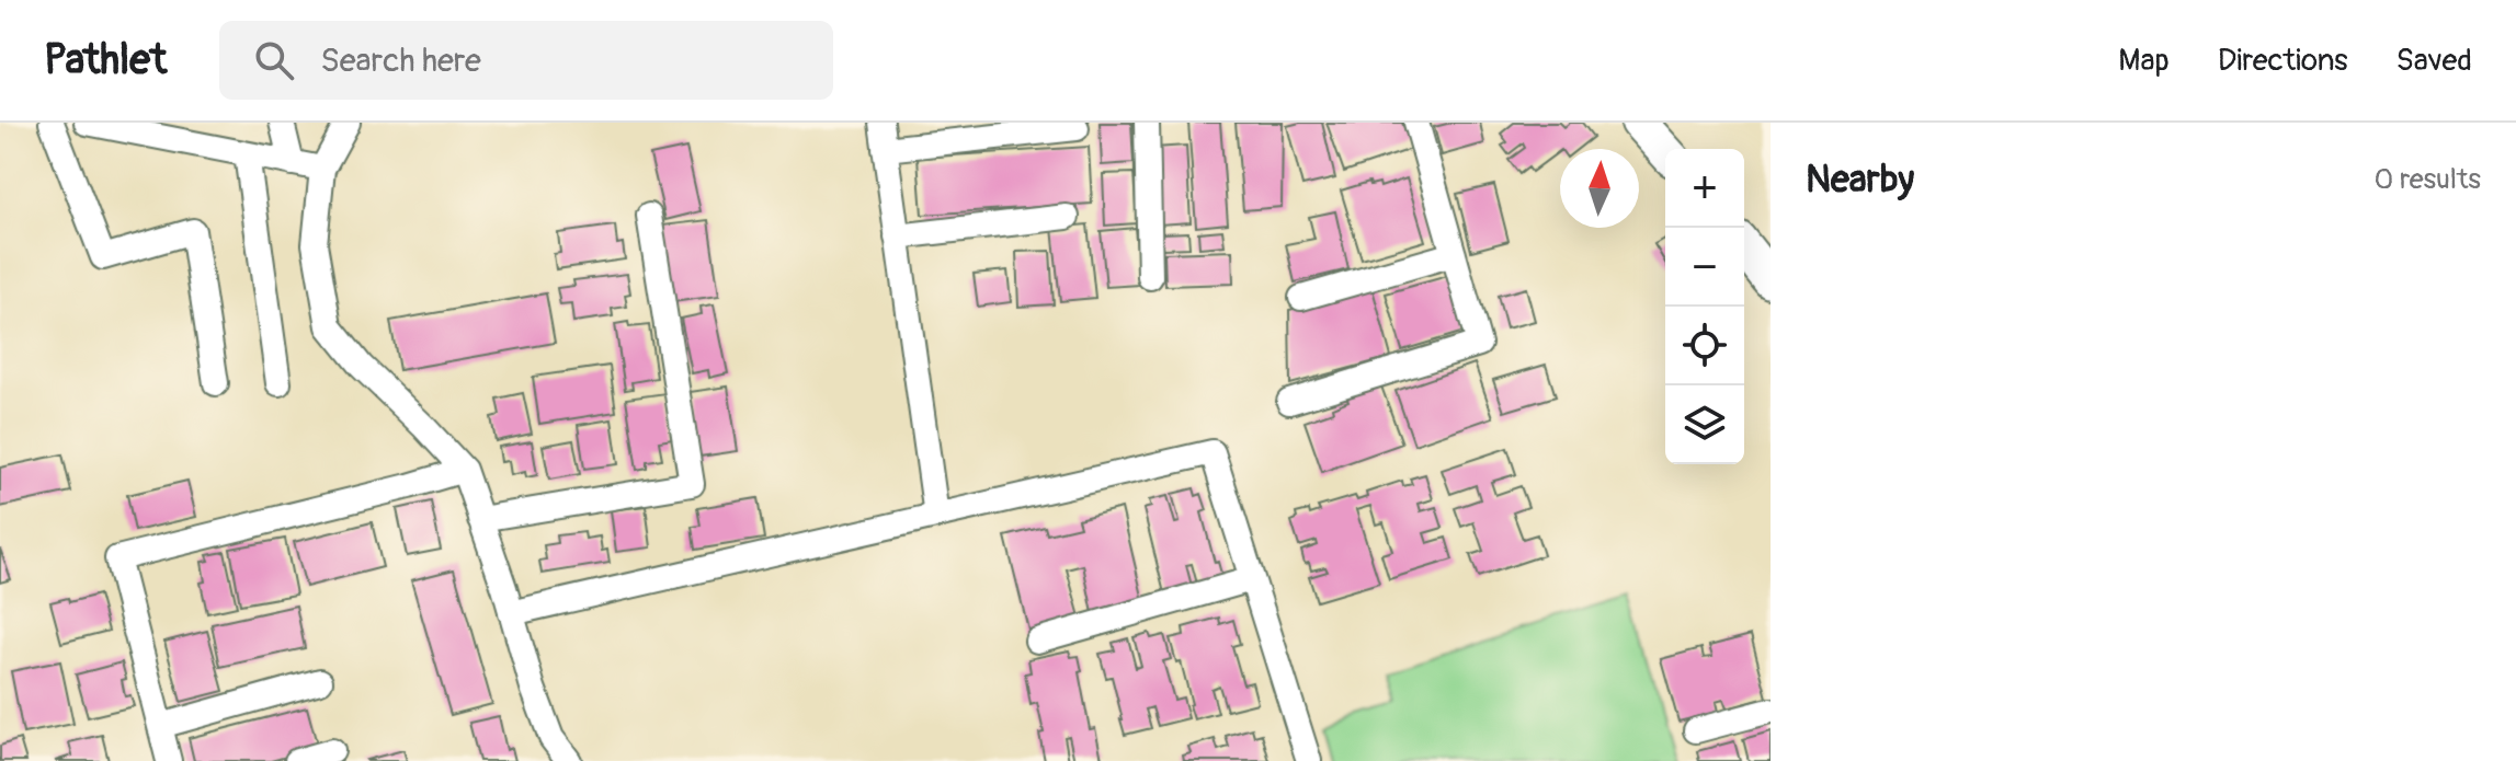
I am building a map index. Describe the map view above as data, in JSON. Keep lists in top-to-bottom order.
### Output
{
  "north": "top",
  "page": {
    "header": "Pathlet",
    "search": "Search here",
    "nav": ["Map", "Directions", "Saved"],
    "heading": ["Nearby", "0 results"],
    "map_buttons": ["+", "−"]
  }
}
